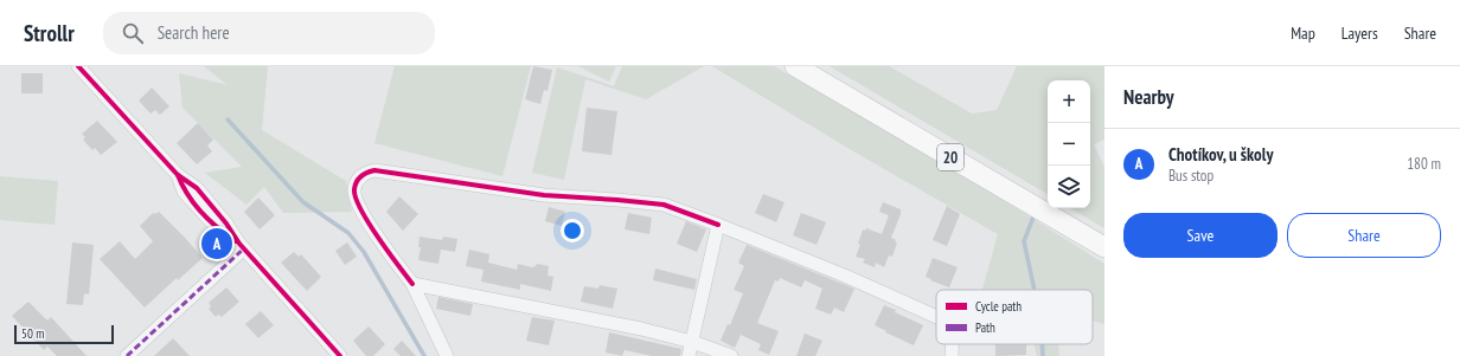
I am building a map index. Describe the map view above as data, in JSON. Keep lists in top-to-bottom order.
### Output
{
  "streets": {
    "main road": ["20"]
  },
  "legend": ["Cycle path", "Path"],
  "scale_bar": "50 m",
  "page": {
    "header": "Strollr",
    "search": "Search here",
    "nav": ["Map", "Layers", "Share"],
    "heading": "Nearby",
    "map_buttons": ["+", "−"],
    "list": [
      {
        "mark": "A",
        "name": "Chotíkov, u školy",
        "note": "Bus stop",
        "value": "180 m"
      }
    ],
    "buttons": ["Save", "Share"],
    "pins": "A",
    "scale": "50 m"
  }
}
